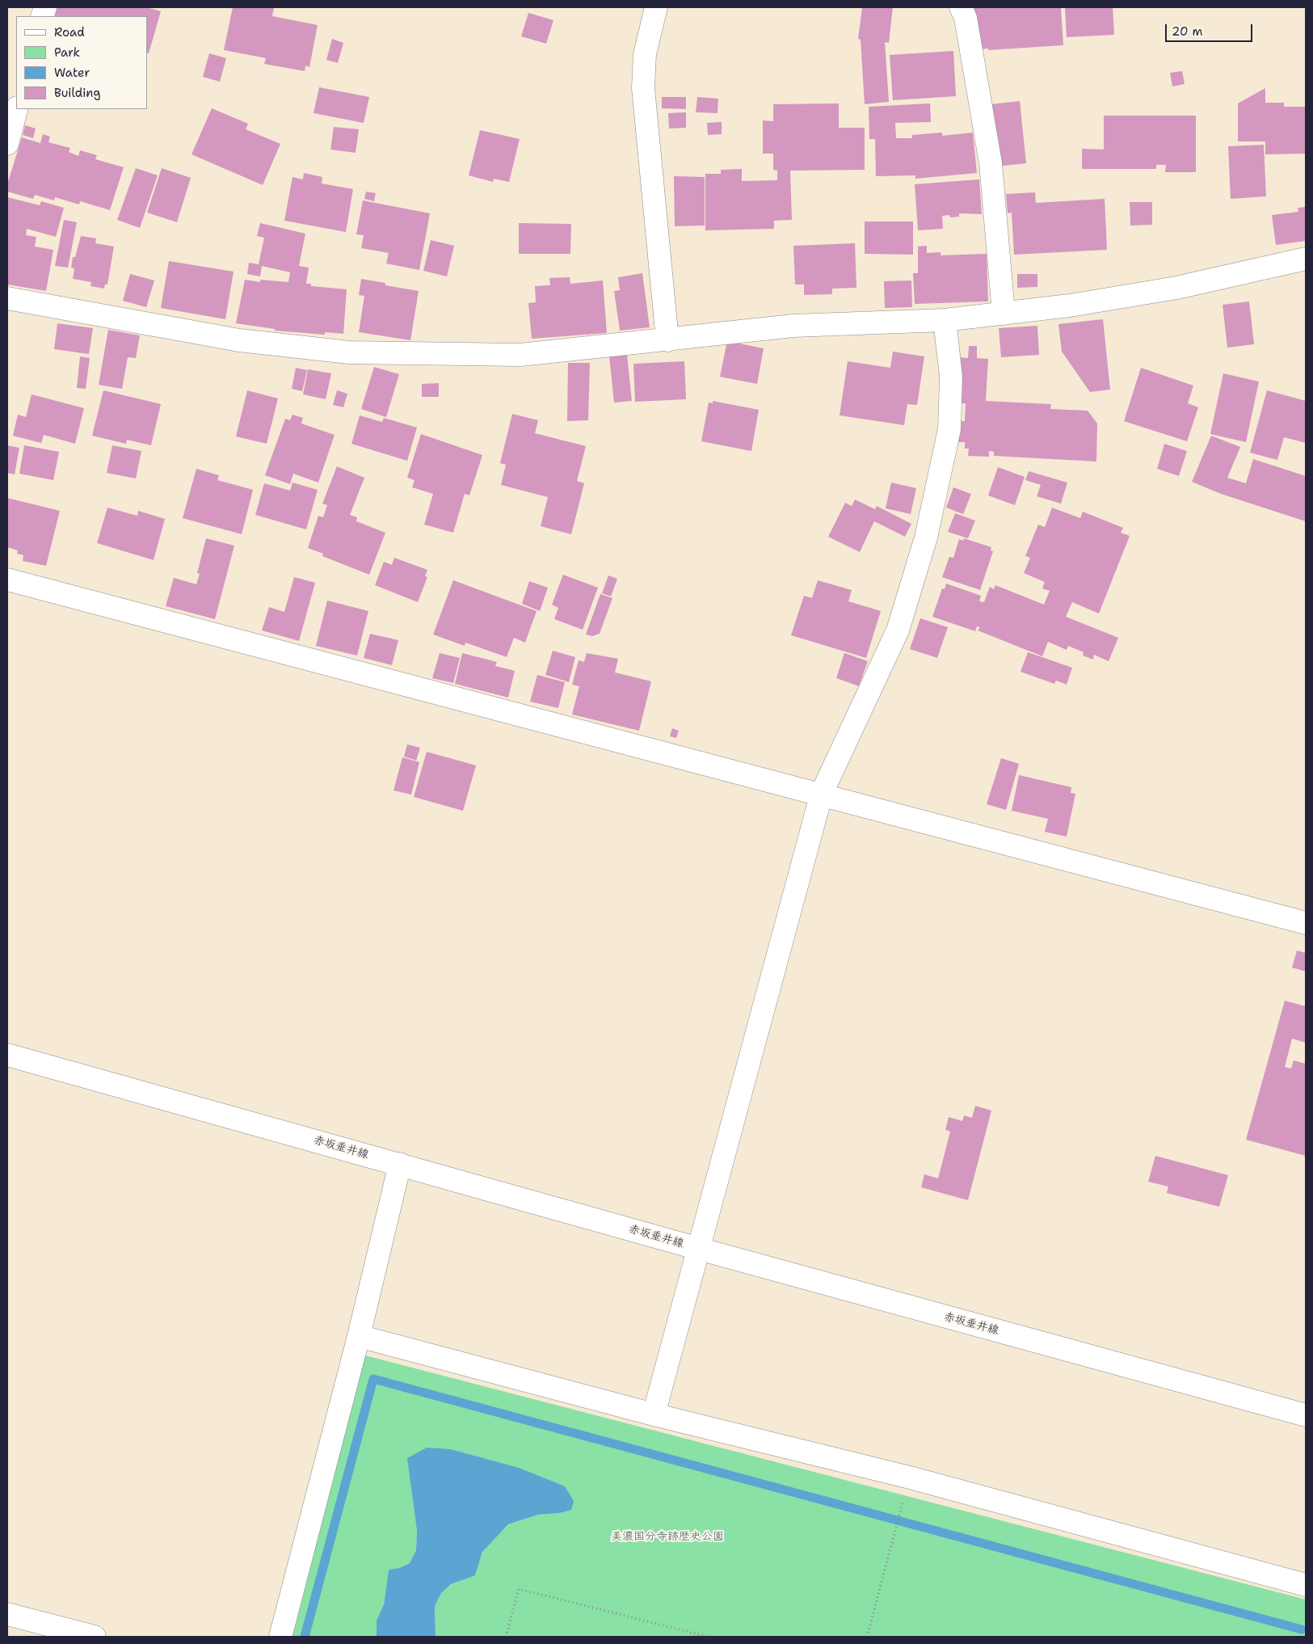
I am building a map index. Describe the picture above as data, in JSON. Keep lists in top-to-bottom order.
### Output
{
  "streets": {
    "street": ["赤坂垂井線"]
  },
  "parks": ["美濃国分寺跡歴史公園"],
  "legend": [
    "Road",
    "Park",
    "Water",
    "Building"
  ],
  "scale_bar": "20 m"
}
